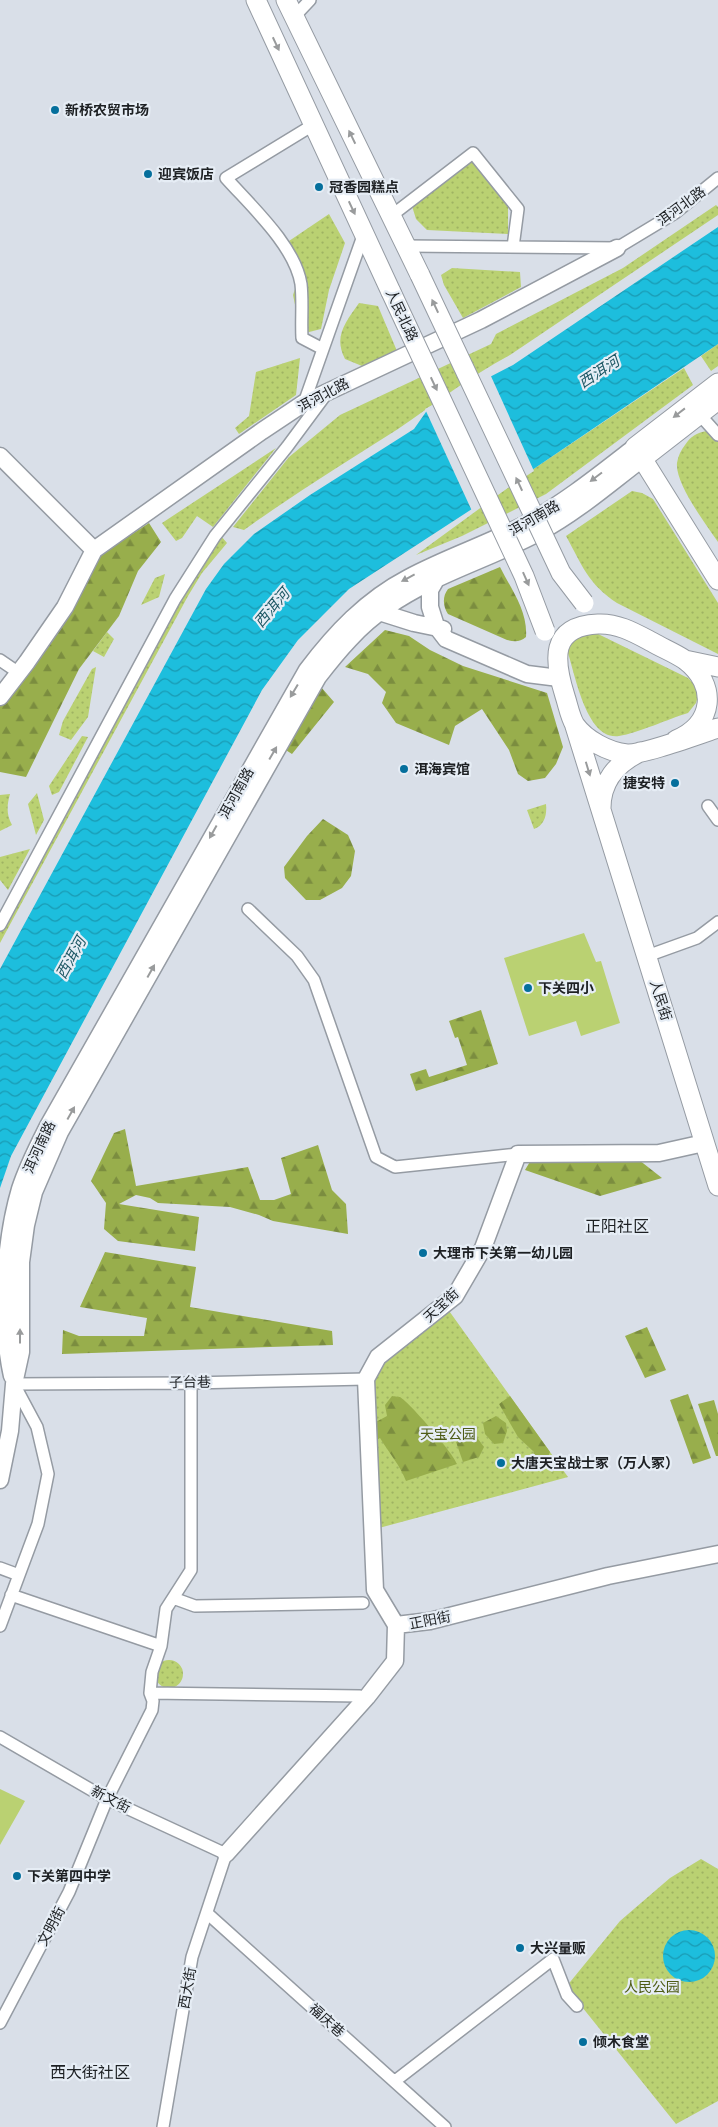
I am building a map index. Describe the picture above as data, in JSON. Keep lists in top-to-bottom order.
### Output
{
  "streets": {
    "main road": ["人民北路", "洱河南路", "人民街"],
    "street": [
      "洱河北路",
      "天宝街",
      "子台巷",
      "正阳街",
      "新文街",
      "文明街",
      "西大街",
      "福庆巷"
    ]
  },
  "crossings": [
    ["人民北路", "人民街"],
    ["洱河南路", "子台巷"],
    ["天宝街", "子台巷"],
    ["子台巷", "文明街"],
    ["正阳街", "新文街"],
    ["正阳街", "西大街"],
    ["新文街", "文明街"],
    ["新文街", "西大街"],
    ["西大街", "福庆巷"]
  ],
  "districts": ["正阳社区", "西大街社区"],
  "water": ["西洱河"],
  "parks": ["天宝公园", "人民公园"],
  "places": [
    "新桥农贸市场",
    "迎宾饭店",
    "冠香园糕点",
    "洱海宾馆",
    "捷安特",
    "下关四小",
    "大理市下关第一幼儿园",
    "大唐天宝战士冢（万人冢）",
    "下关第四中学",
    "大兴量贩",
    "倾木食堂"
  ]
}
